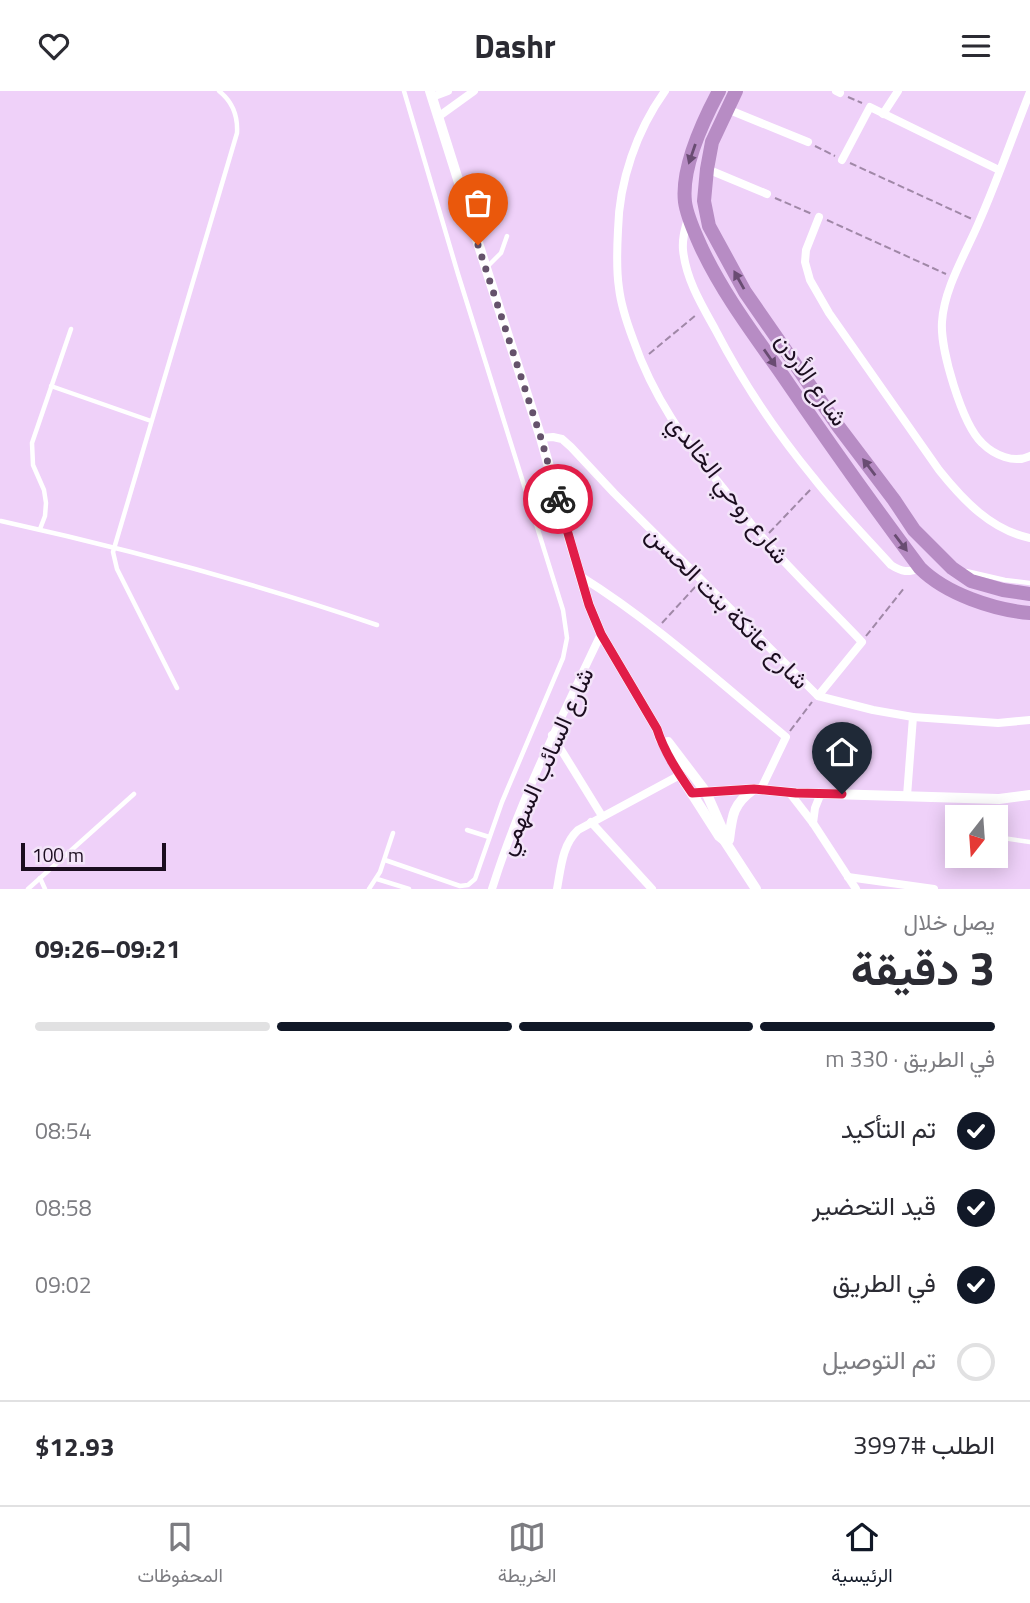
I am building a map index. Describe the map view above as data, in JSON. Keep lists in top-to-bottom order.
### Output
{
  "streets": {
    "highway": ["شارع الأردن"],
    "street": ["شارع روحي الخالدي", "شارع عاتكة بنت الحسن", "شارع السائب السهمي"]
  },
  "scale_bar": "100 m",
  "north": "bottom",
  "page": {
    "header": "Dashr",
    "scale": "100 m",
    "heading": ["3 دقيقة", "يصل خلال", "09:21–09:26"],
    "panel": ["الطلب #3997", "$12.93"],
    "bar": "في الطريق · 330 m",
    "list": [
      ["تم التأكيد", "08:54"],
      ["قيد التحضير", "08:58"],
      ["في الطريق", "09:02"],
      "تم التوصيل"
    ],
    "tabs": ["الرئيسية", "الخريطة", "المحفوظات"]
  }
}
